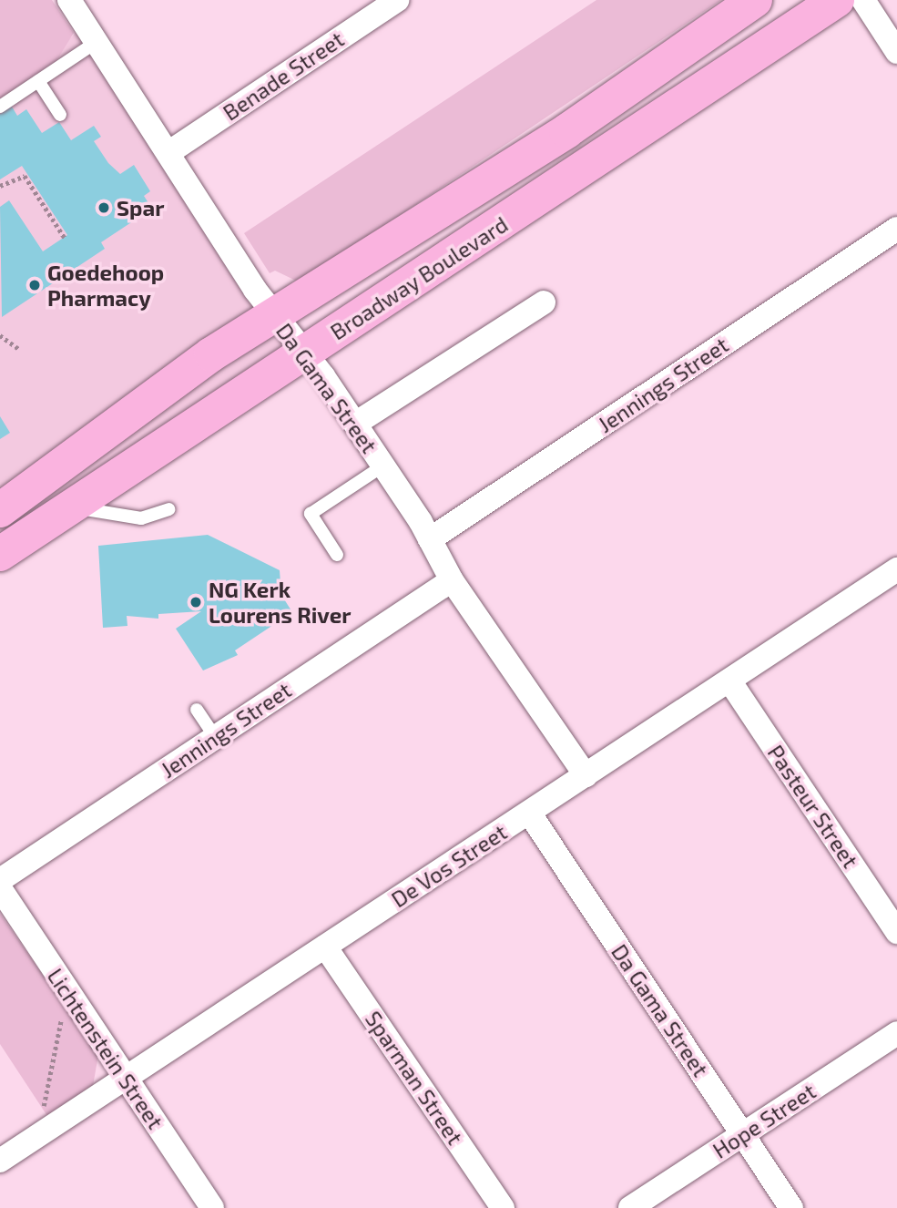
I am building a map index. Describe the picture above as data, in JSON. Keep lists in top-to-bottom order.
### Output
{
  "streets": {
    "main road": ["Broadway Boulevard"],
    "street": [
      "Benade Street",
      "Jennings Street",
      "Da Gama Street",
      "Pasteur Street",
      "De Vos Street",
      "Lichtenstein Street",
      "Sparman Street",
      "Hope Street"
    ]
  },
  "crossings": [
    ["Benade Street", "Da Gama Street"],
    ["Broadway Boulevard", "Da Gama Street"],
    ["Jennings Street", "Da Gama Street"],
    ["Da Gama Street", "De Vos Street"],
    ["Da Gama Street", "Hope Street"],
    ["Pasteur Street", "De Vos Street"],
    ["De Vos Street", "Lichtenstein Street"],
    ["De Vos Street", "Sparman Street"]
  ],
  "places": ["Spar", "Goedehoop Pharmacy", "NG Kerk Lourens River"]
}
